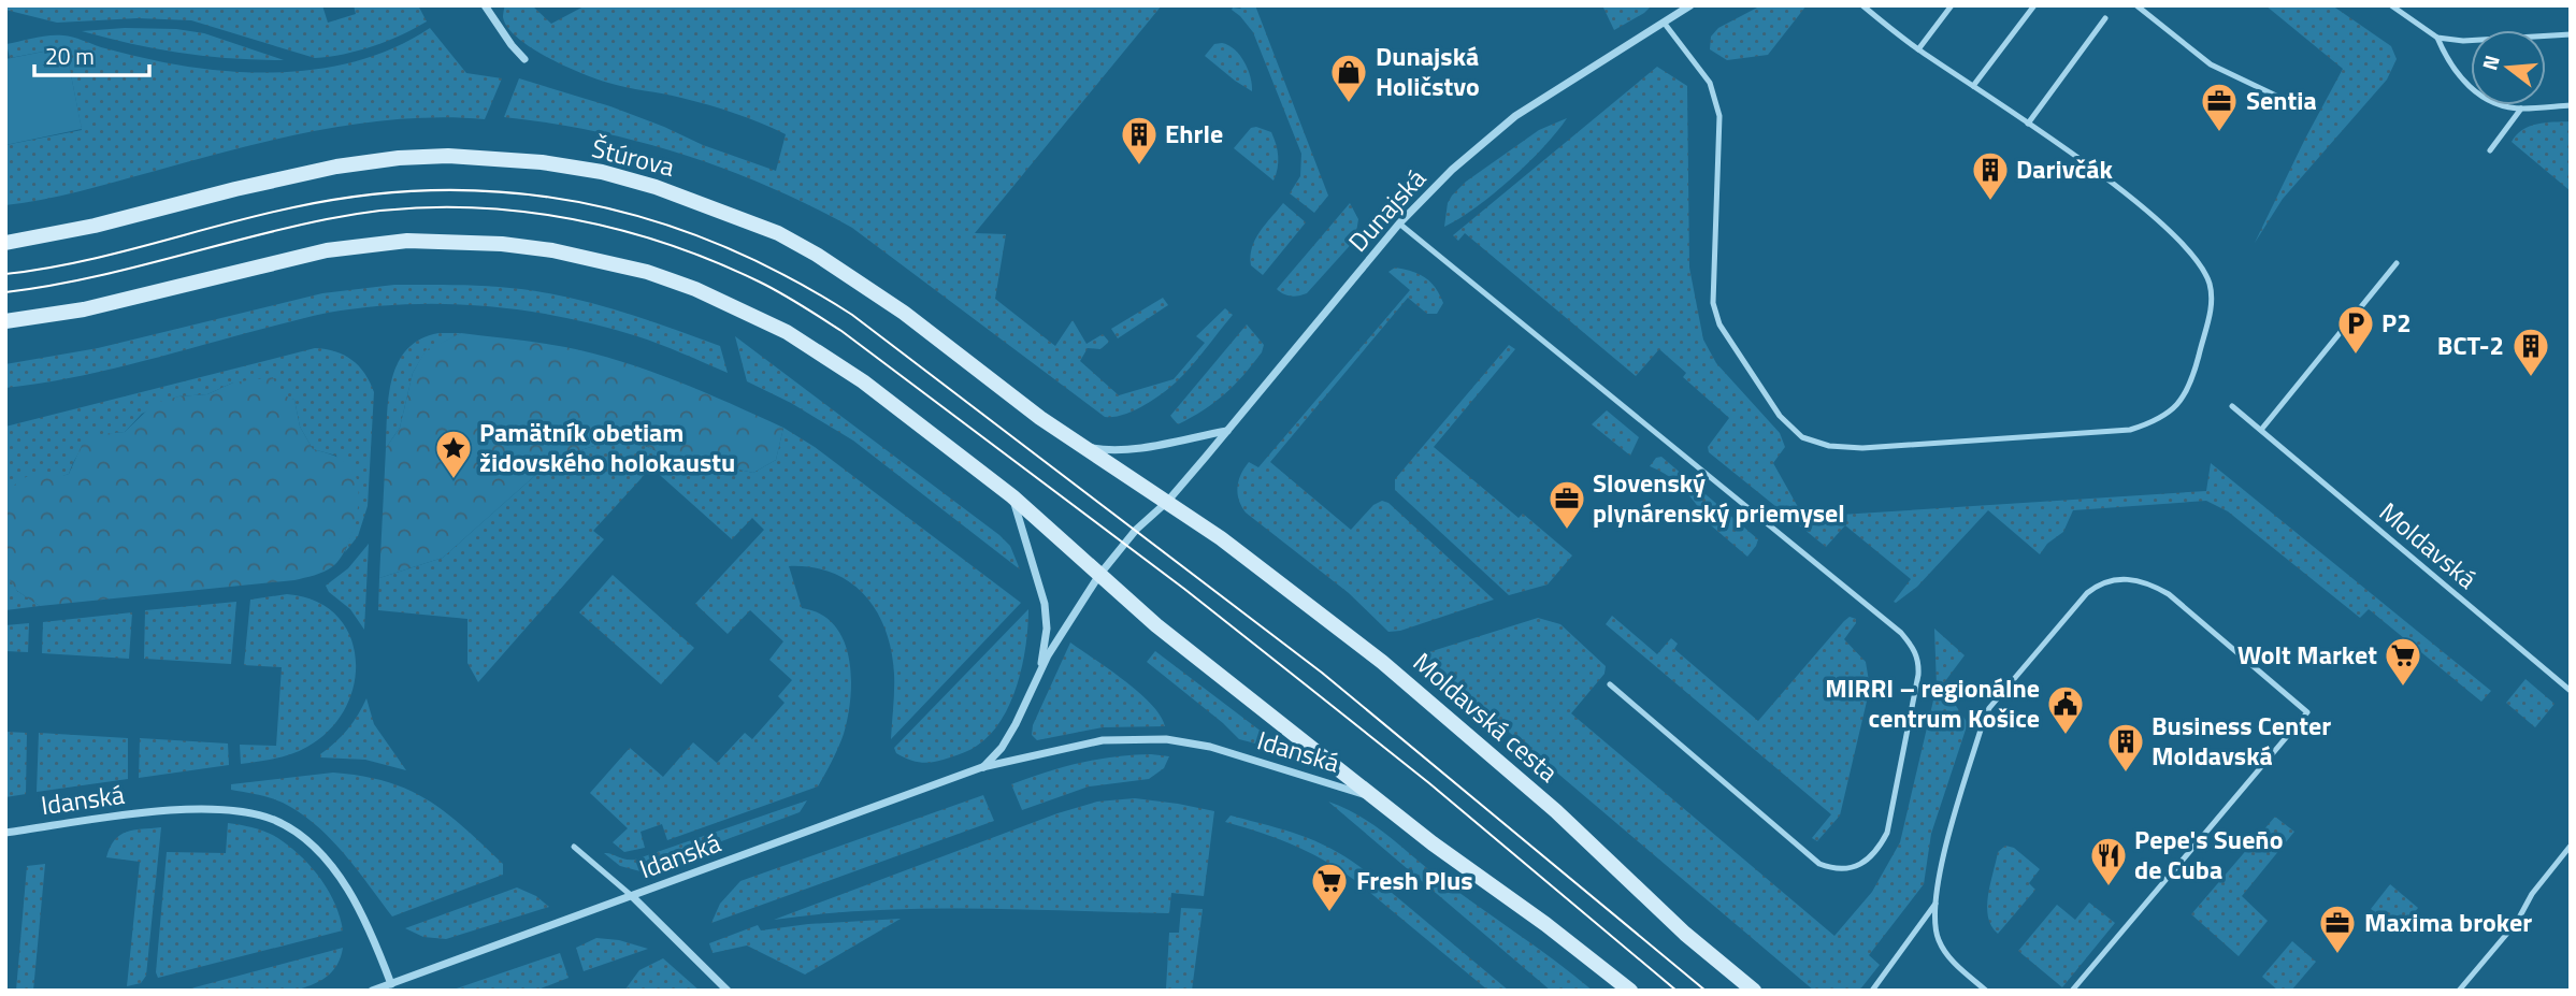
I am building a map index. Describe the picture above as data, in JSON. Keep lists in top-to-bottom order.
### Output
{
  "streets": {
    "street": [
      "Štúrova",
      "Dunajská",
      "Moldavská cesta",
      "Idanská"
    ],
    "lane": ["Moldavská"]
  },
  "crossings": [
    ["Štúrova", "Dunajská"],
    ["Štúrova", "Moldavská cesta"],
    ["Dunajská", "Moldavská cesta"],
    ["Dunajská", "Idanská"]
  ],
  "places": {
    "shop": ["Dunajská Holičstvo"],
    "office": ["Sentia", "Slovenský plynárenský priemysel", "Maxima broker"],
    "building": [
      "Ehrle",
      "Darivčák",
      "BCT-2",
      "Business Center Moldavská"
    ],
    "parking": ["P2"],
    "place": ["Pamätník obetiam židovského holokaustu"],
    "supermarket": ["Wolt Market", "Fresh Plus"],
    "public building": ["MIRRI – regionálne centrum Košice"],
    "restaurant": ["Pepe's Sueño de Cuba"]
  },
  "scale_bar": "20 m",
  "north": "left"
}
